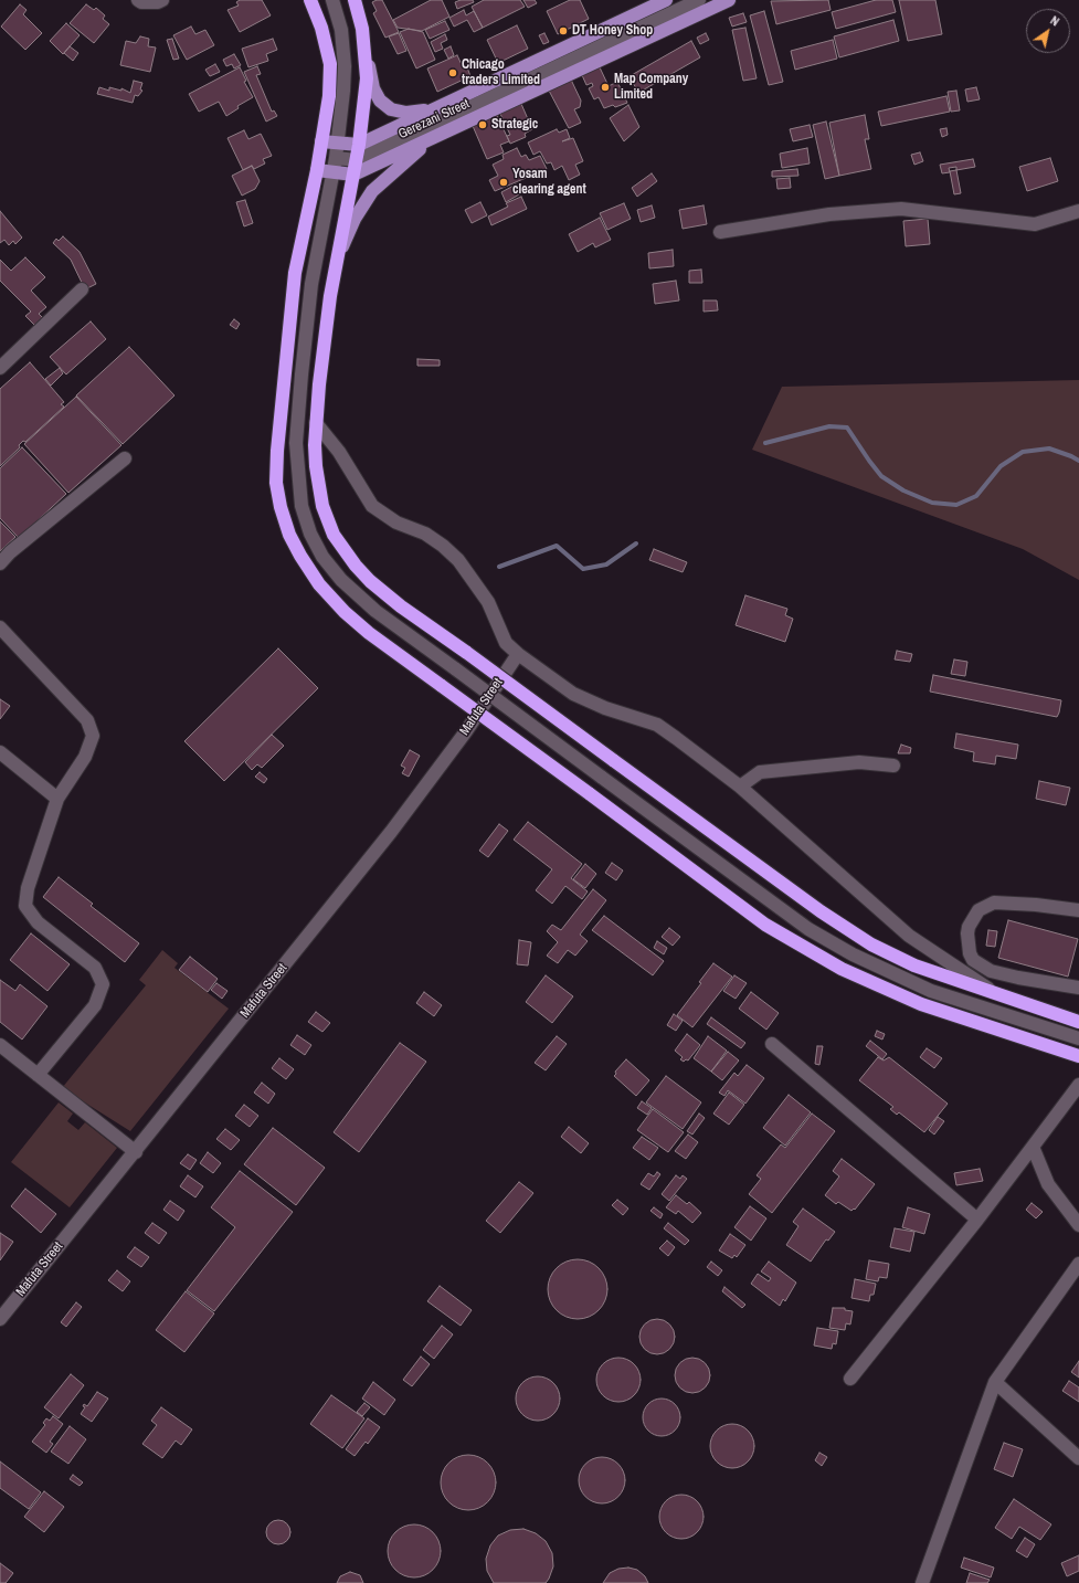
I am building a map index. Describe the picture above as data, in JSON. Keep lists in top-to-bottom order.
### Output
{
  "streets": {
    "main road": ["Gerezani Street"],
    "street": ["Mafuta Street"]
  },
  "places": [
    "DT Honey Shop",
    "Chicago traders Limited",
    "Map Company Limited",
    "Strategic",
    "Yosam clearing agent"
  ],
  "north": "top right"
}
